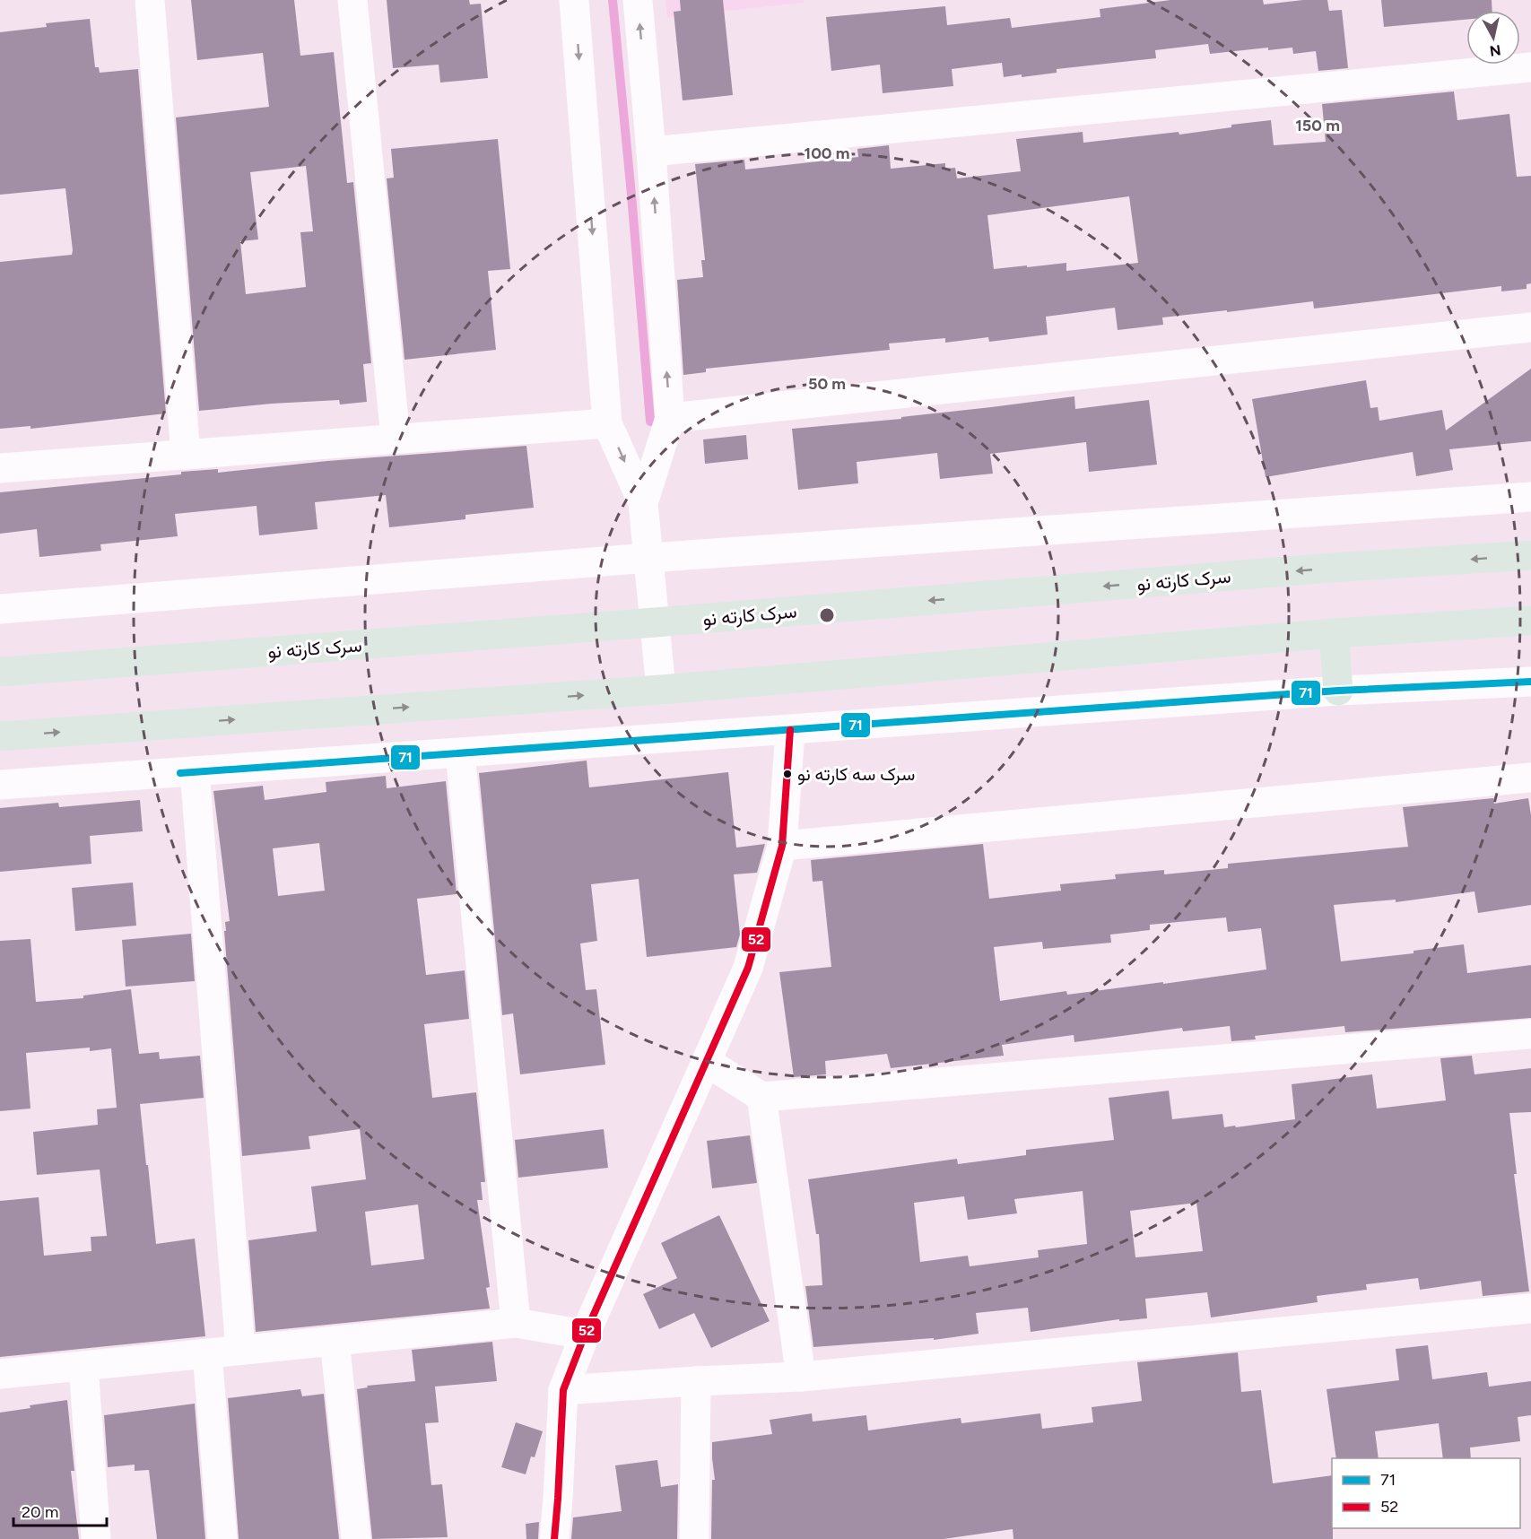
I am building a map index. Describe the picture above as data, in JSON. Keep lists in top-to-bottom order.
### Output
{
  "streets": {
    "highway": ["سرک کارته نو"]
  },
  "places": ["سرک سه کارته نو"],
  "lines": ["transit line 71", "transit line 52"],
  "legend": ["71", "52"],
  "scale_bar": "20 m",
  "north": "bottom",
  "rings": ["150 m", "100 m", "50 m"]
}
